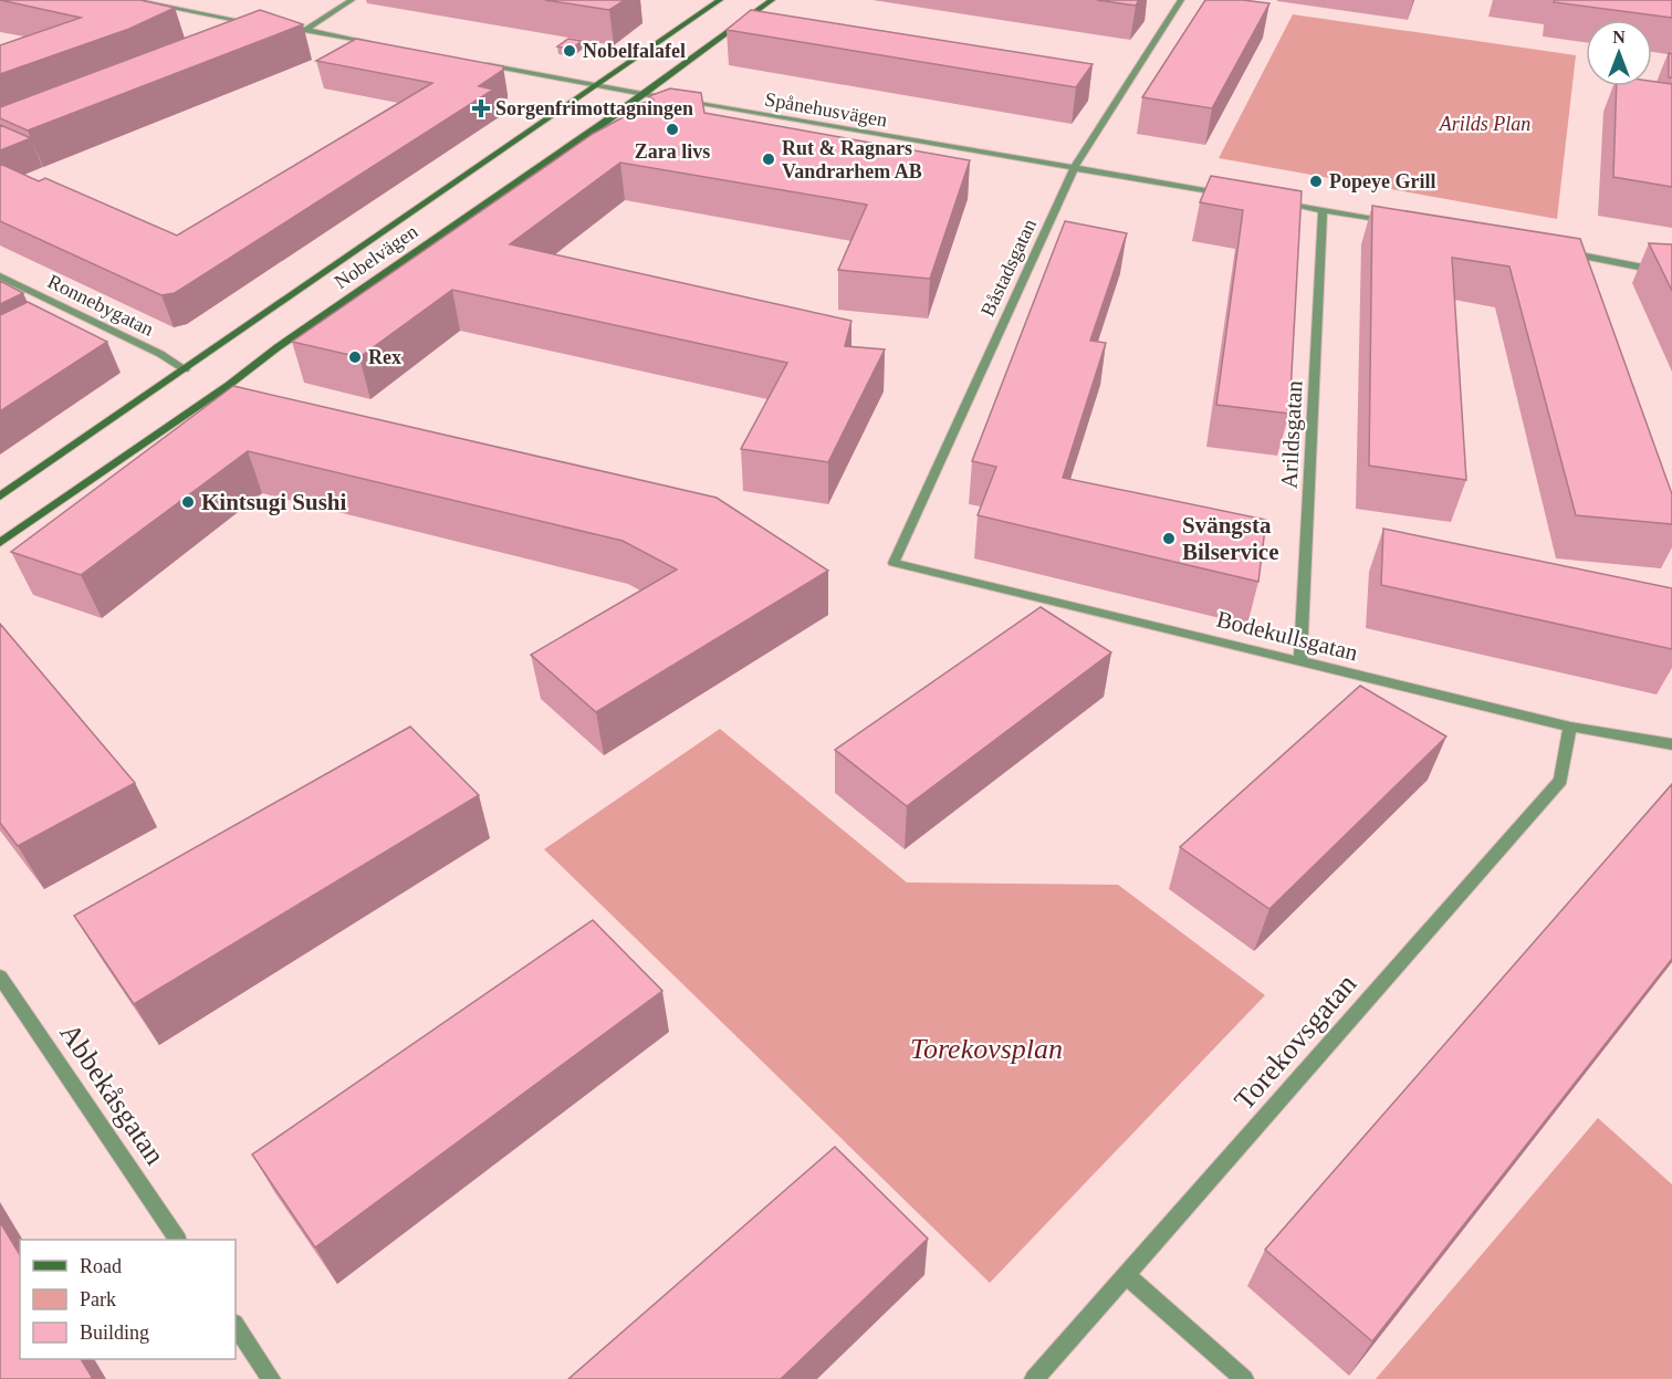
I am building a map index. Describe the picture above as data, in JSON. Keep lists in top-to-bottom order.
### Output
{
  "streets": {
    "main road": ["Nobelvägen"],
    "street": [
      "Spånehusvägen",
      "Båstadsgatan",
      "Ronnebygatan",
      "Arildsgatan",
      "Bodekullsgatan",
      "Torekovsgatan",
      "Abbekåsgatan"
    ]
  },
  "crossings": [
    ["Spånehusvägen", "Nobelvägen"],
    ["Spånehusvägen", "Båstadsgatan"],
    ["Nobelvägen", "Ronnebygatan"],
    ["Båstadsgatan", "Bodekullsgatan"],
    ["Arildsgatan", "Bodekullsgatan"],
    ["Bodekullsgatan", "Torekovsgatan"]
  ],
  "parks": ["Arilds Plan", "Torekovsplan"],
  "places": {
    "other": [
      "Nobelfalafel",
      "Zara livs",
      "Rut & Ragnars Vandrarhem AB",
      "Popeye Grill",
      "Rex",
      "Kintsugi Sushi",
      "Svängsta Bilservice"
    ],
    "health": ["Sorgenfrimottagningen"]
  },
  "legend": ["Road", "Park", "Building"],
  "north": "top"
}
